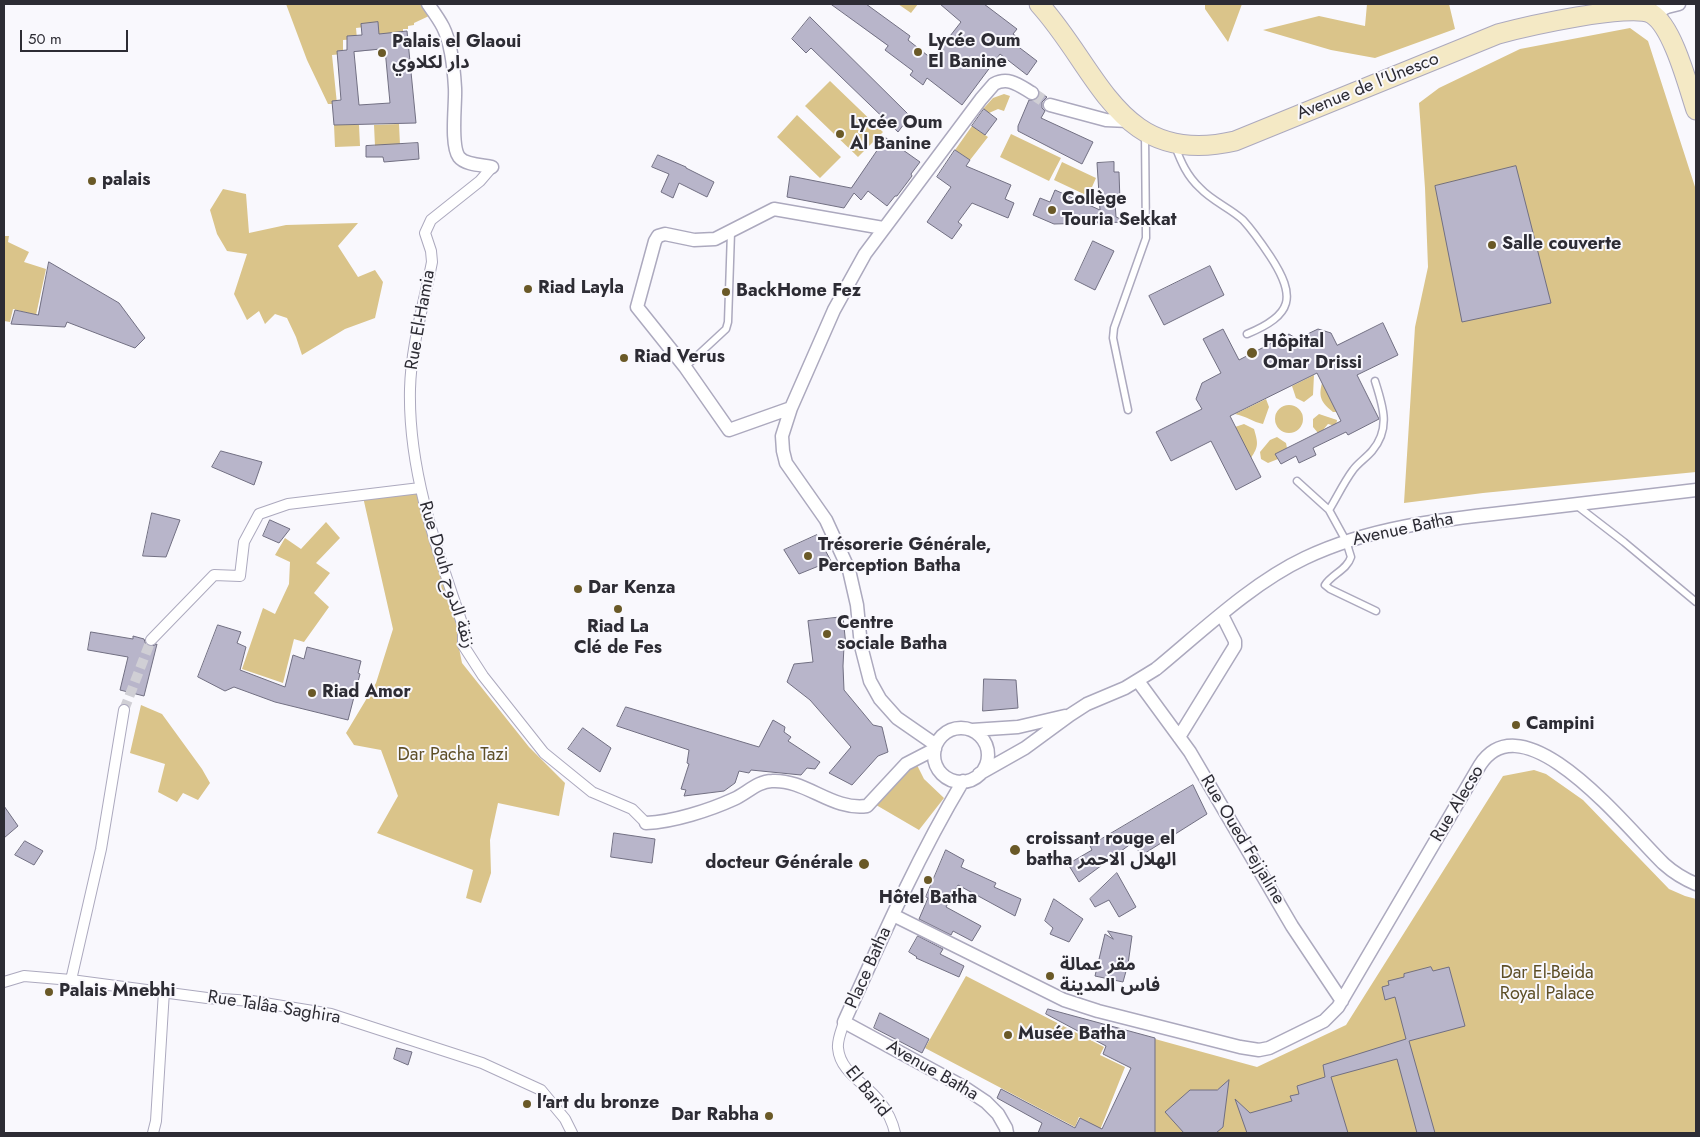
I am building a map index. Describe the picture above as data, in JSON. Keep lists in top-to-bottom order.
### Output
{
  "streets": {
    "main road": ["Avenue de l'Unesco"],
    "street": [
      "Rue El-Hamia",
      "Avenue Batha",
      "Rue Douh زنقة الدوح",
      "Rue Alecso",
      "Rue Oued Fejjaline",
      "Place Batha",
      "Rue Talâa Saghira",
      "El Barid"
    ]
  },
  "crossings": [
    ["Rue El-Hamia", "Rue Douh زنقة الدوح"],
    ["Avenue Batha", "Rue Oued Fejjaline"],
    ["Avenue Batha", "Place Batha"],
    ["Avenue Batha", "El Barid"],
    ["Rue Alecso", "Rue Oued Fejjaline"],
    ["Rue Alecso", "Place Batha"],
    ["Place Batha", "El Barid"]
  ],
  "parks": ["Dar Pacha Tazi", "Dar El-Beida Royal Palace"],
  "places": [
    "Lycée Oum El Banine",
    "Palais el Glaoui دار لكلاوي",
    "Lycée Oum Al Banine",
    "palais",
    "Collège Touria Sekkat",
    "Salle couverte",
    "Riad Layla",
    "BackHome Fez",
    "Hôpital Omar Drissi",
    "Riad Verus",
    "Trésorerie Générale, Perception Batha",
    "Dar Kenza",
    "Riad La Clé de Fes",
    "Centre sociale Batha",
    "Riad Amor",
    "Campini",
    "croissant rouge el batha الهلال الاحمر",
    "docteur Générale",
    "Hôtel Batha",
    "مقر عمالة فاس المدينة",
    "Palais Mnebhi",
    "Musée Batha",
    "l'art du bronze",
    "Dar Rabha"
  ],
  "scale_bar": "50 m"
}
